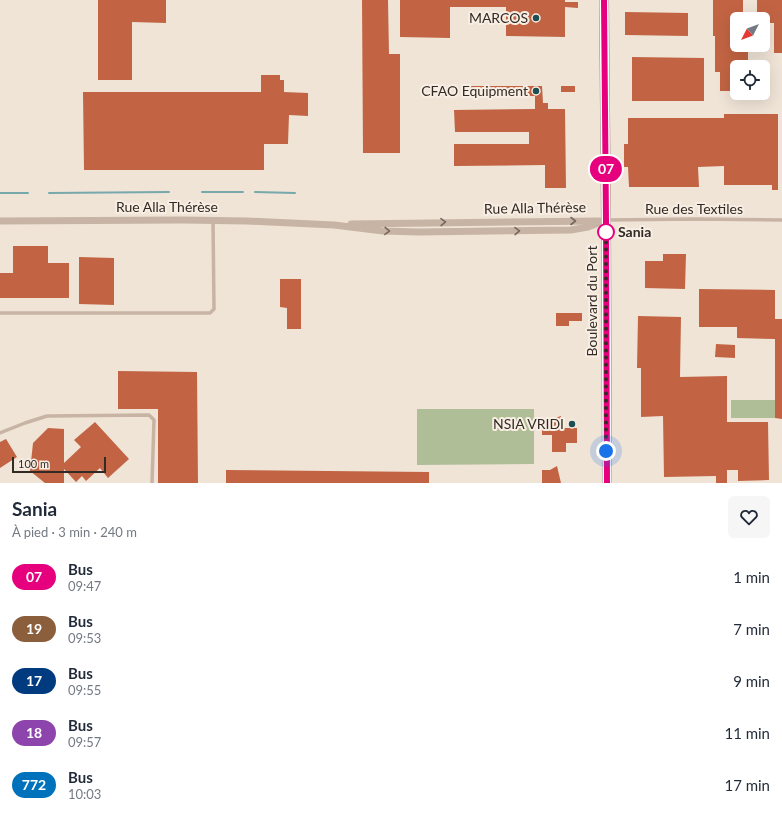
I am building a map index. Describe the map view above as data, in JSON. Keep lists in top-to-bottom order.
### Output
{
  "streets": {
    "main road": ["Boulevard du Port"],
    "street": ["Rue Alla Thérèse"],
    "lane": ["Rue des Textiles"]
  },
  "crossings": [
    ["Rue Alla Thérèse", "Rue des Textiles"],
    ["Rue Alla Thérèse", "Boulevard du Port"],
    ["Rue des Textiles", "Boulevard du Port"]
  ],
  "one_way": ["Rue Alla Thérèse"],
  "places": [
    "MARCOS",
    "CFAO Equipment",
    "Sania",
    "NSIA VRIDI"
  ],
  "lines": ["bus line 07"],
  "scale_bar": "100 m",
  "north": "bottom left",
  "page": {
    "on_map": "07",
    "scale": "100 m",
    "heading": ["Sania", "À pied · 3 min · 240 m"],
    "list": [
      {
        "mark": "07",
        "name": "Bus",
        "note": "09:47",
        "value": "1 min"
      },
      {
        "mark": "19",
        "name": "Bus",
        "note": "09:53",
        "value": "7 min"
      },
      {
        "mark": "17",
        "name": "Bus",
        "note": "09:55",
        "value": "9 min"
      },
      {
        "mark": "18",
        "name": "Bus",
        "note": "09:57",
        "value": "11 min"
      },
      {
        "mark": "772",
        "name": "Bus",
        "note": "10:03",
        "value": "17 min"
      }
    ]
  }
}
